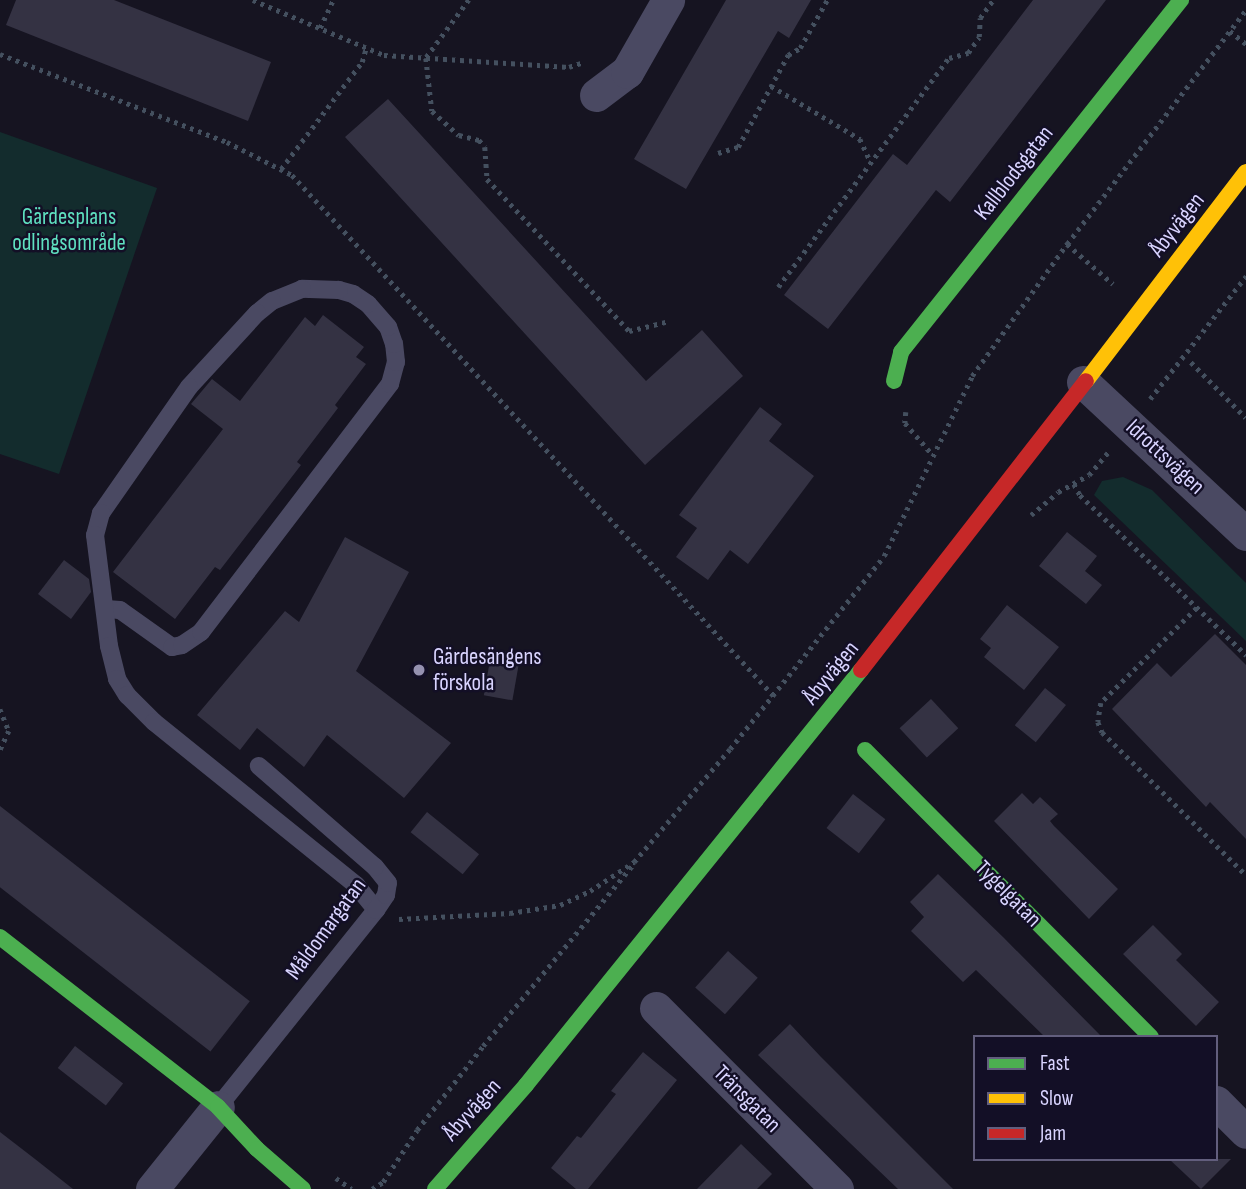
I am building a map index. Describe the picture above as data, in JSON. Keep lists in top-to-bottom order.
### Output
{
  "streets": {
    "street": [
      "Kallblodsgatan",
      "Åbyvägen",
      "Idrottsvägen",
      "Tygelgatan",
      "Tränsgatan"
    ],
    "lane": ["Måldomargatan"]
  },
  "crossings": [
    ["Åbyvägen", "Idrottsvägen"]
  ],
  "parks": ["Gärdesplans odlingsområde"],
  "places": ["Gärdesängens förskola"],
  "legend": ["Fast", "Slow", "Jam"]
}
